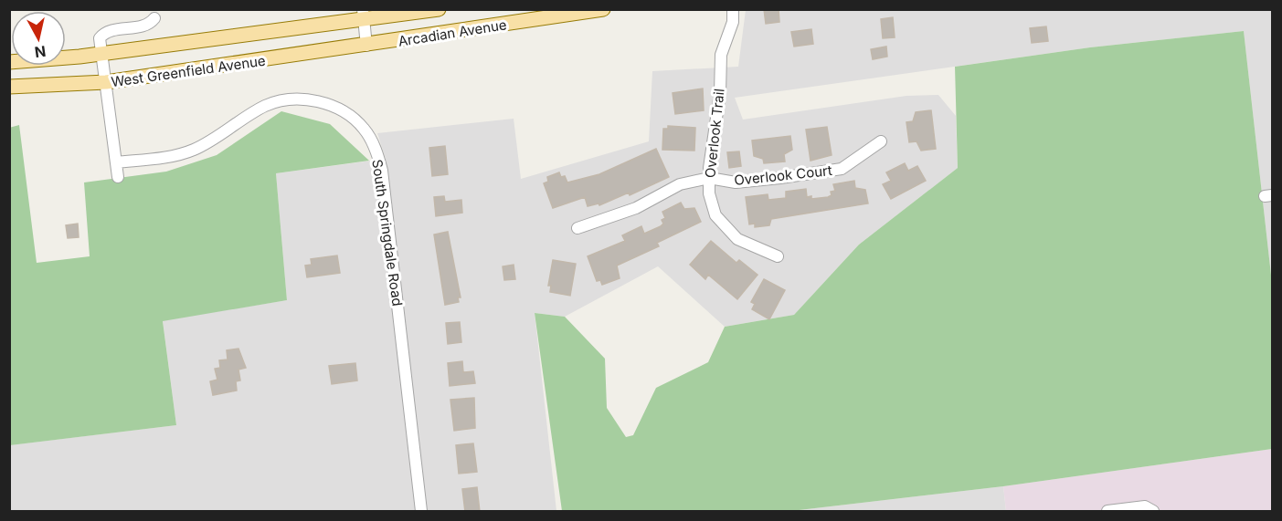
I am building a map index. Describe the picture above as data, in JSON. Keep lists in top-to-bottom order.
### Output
{
  "streets": {
    "main road": ["Arcadian Avenue", "West Greenfield Avenue"],
    "street": ["Overlook Trail", "Overlook Court", "South Springdale Road"]
  },
  "crossings": [
    ["Arcadian Avenue", "West Greenfield Avenue"],
    ["Overlook Trail", "Overlook Court"]
  ],
  "north": "bottom"
}
